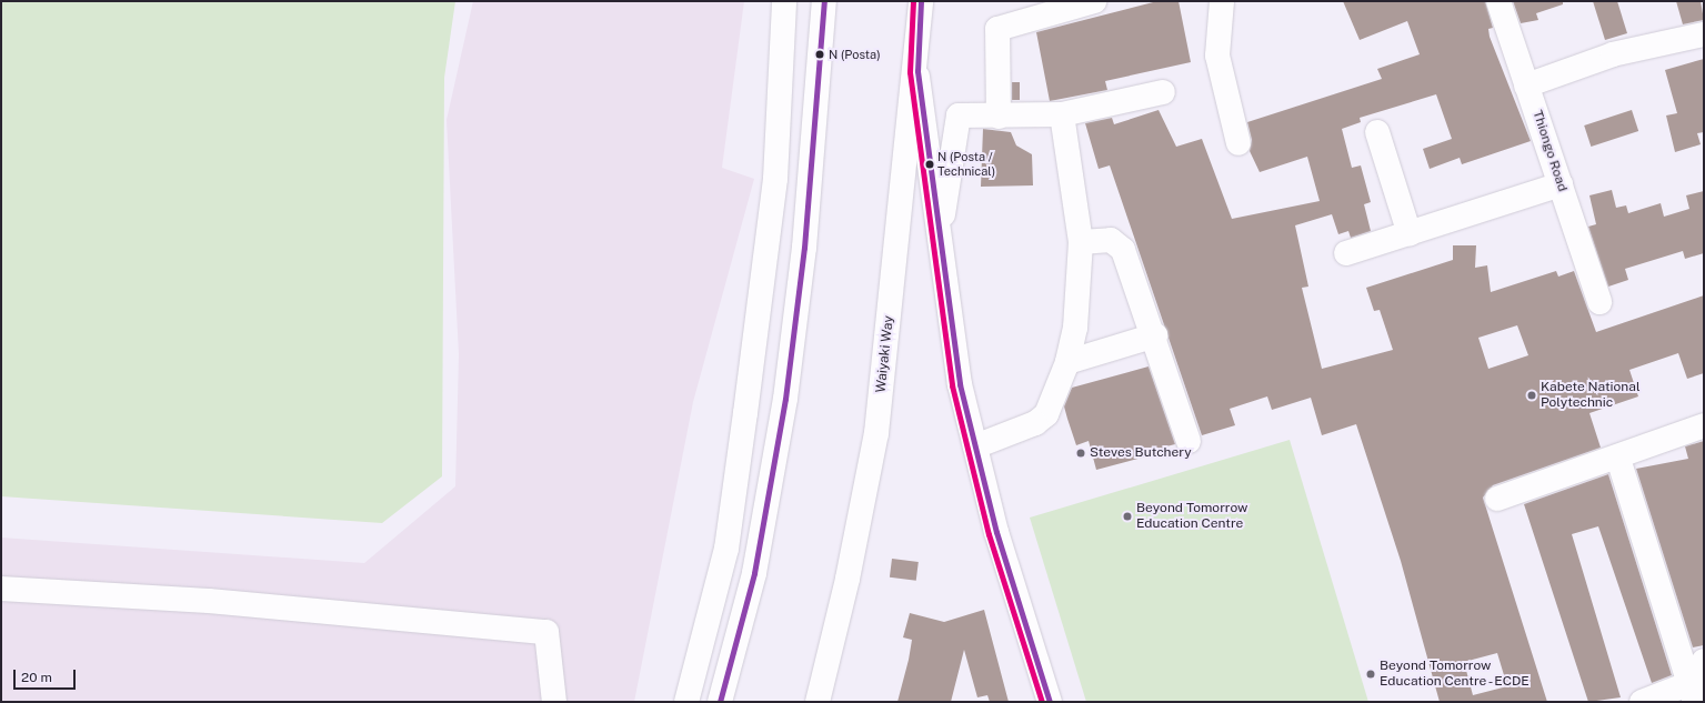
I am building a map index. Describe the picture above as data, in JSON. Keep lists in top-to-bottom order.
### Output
{
  "streets": {
    "main road": ["Thiongo Road", "Waiyaki Way"]
  },
  "places": [
    "N (Posta)",
    "N (Posta / Technical)",
    "Kabete National Polytechnic",
    "Steves Butchery",
    "Beyond Tomorrow Education Centre",
    "Beyond Tomorrow Education Centre - ECDE"
  ],
  "scale_bar": "20 m"
}
